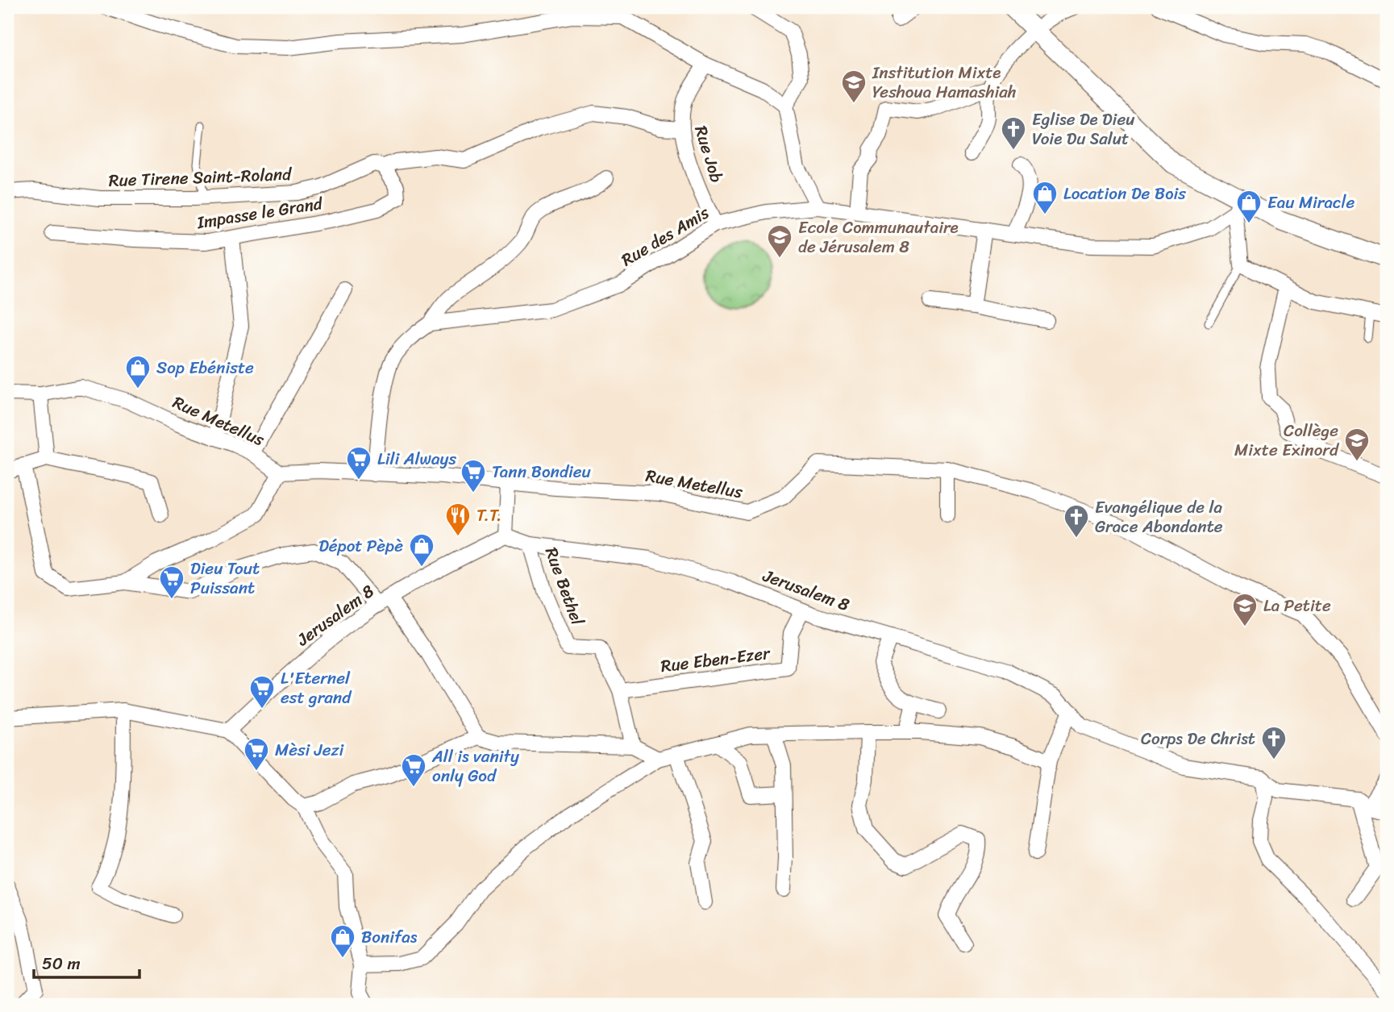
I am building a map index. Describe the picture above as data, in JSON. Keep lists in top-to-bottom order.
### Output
{
  "streets": {
    "street": [
      "Rue Job",
      "Rue Tirene Saint-Roland",
      "Impasse le Grand",
      "Rue des Amis",
      "Rue Metellus",
      "Rue Bethel",
      "Jerusalem 8",
      "Rue Eben-Ezer"
    ]
  },
  "crossings": [
    ["Rue Job", "Rue Tirene Saint-Roland"],
    ["Rue Job", "Rue des Amis"],
    ["Rue Tirene Saint-Roland", "Impasse le Grand"],
    ["Rue Bethel", "Jerusalem 8"],
    ["Rue Bethel", "Rue Eben-Ezer"],
    ["Jerusalem 8", "Rue Eben-Ezer"]
  ],
  "places": {
    "school or university": [
      "Institution Mixte Yeshoua Hamashiah",
      "Ecole Communautaire de Jérusalem 8",
      "Collège Mixte Exinord",
      "La Petite"
    ],
    "church": ["Eglise De Dieu Voie Du Salut", "Evangélique de la Grace Abondante", "Corps De Christ"],
    "shop": [
      "Location De Bois",
      "Eau Miracle",
      "Sop Ebéniste",
      "Dépot Pèpè",
      "Bonifas"
    ],
    "supermarket": [
      "Lili Always",
      "Tann Bondieu",
      "Dieu Tout Puissant",
      "L'Eternel est grand",
      "Mèsi Jezi",
      "All is vanity only God"
    ],
    "restaurant": ["T.T."]
  },
  "scale_bar": "50 m"
}
